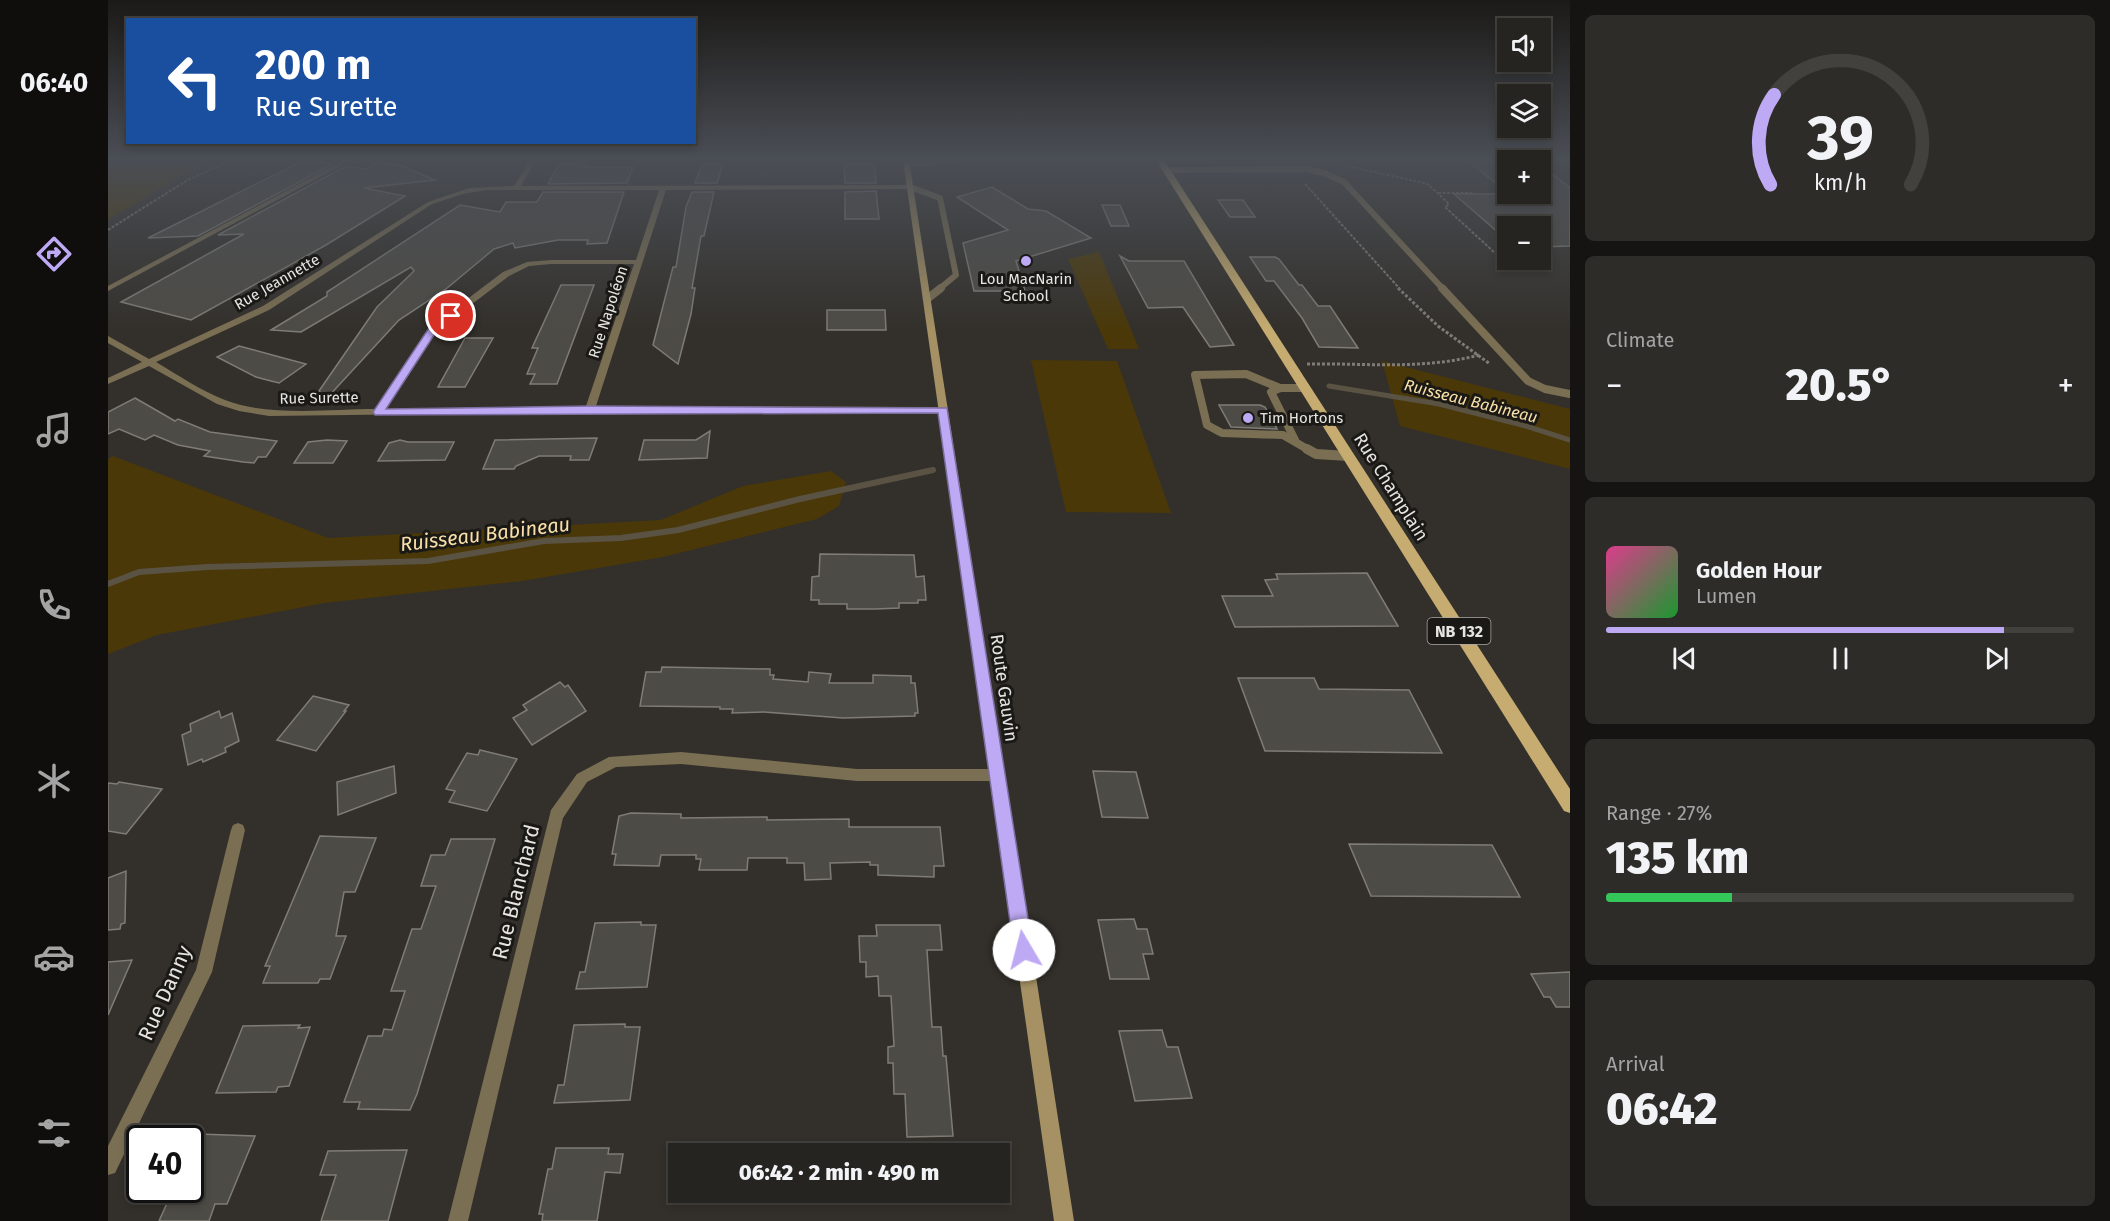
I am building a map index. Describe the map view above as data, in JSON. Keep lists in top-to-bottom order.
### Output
{
  "streets": {
    "main road": ["Rue Champlain", "NB 132"],
    "street": [
      "Rue Jeannette",
      "Rue Napoléon",
      "Rue Surette",
      "Route Gauvin",
      "Rue Blanchard",
      "Rue Danny"
    ]
  },
  "crossings": [
    ["Rue Jeannette", "Rue Surette"],
    ["Rue Napoléon", "Rue Surette"],
    ["Rue Surette", "Route Gauvin"],
    ["Route Gauvin", "Rue Blanchard"]
  ],
  "water": ["Ruisseau Babineau"],
  "places": ["Lou MacNarin School", "Tim Hortons"],
  "page": {
    "tabs": "06:40",
    "map_buttons": ["+", "−"],
    "turn": ["200 m", "Rue Surette"],
    "tile": [
      "Climate",
      ["Range · 27%", "135 km"],
      ["Arrival", "06:42"]
    ],
    "heat": ["−", "20.5°", "+"],
    "song": ["Golden Hour", "Lumen"],
    "limit": "40",
    "trip": "06:42 · 2 min · 490 m",
    "gauge": ["39", "km/h"]
  }
}
